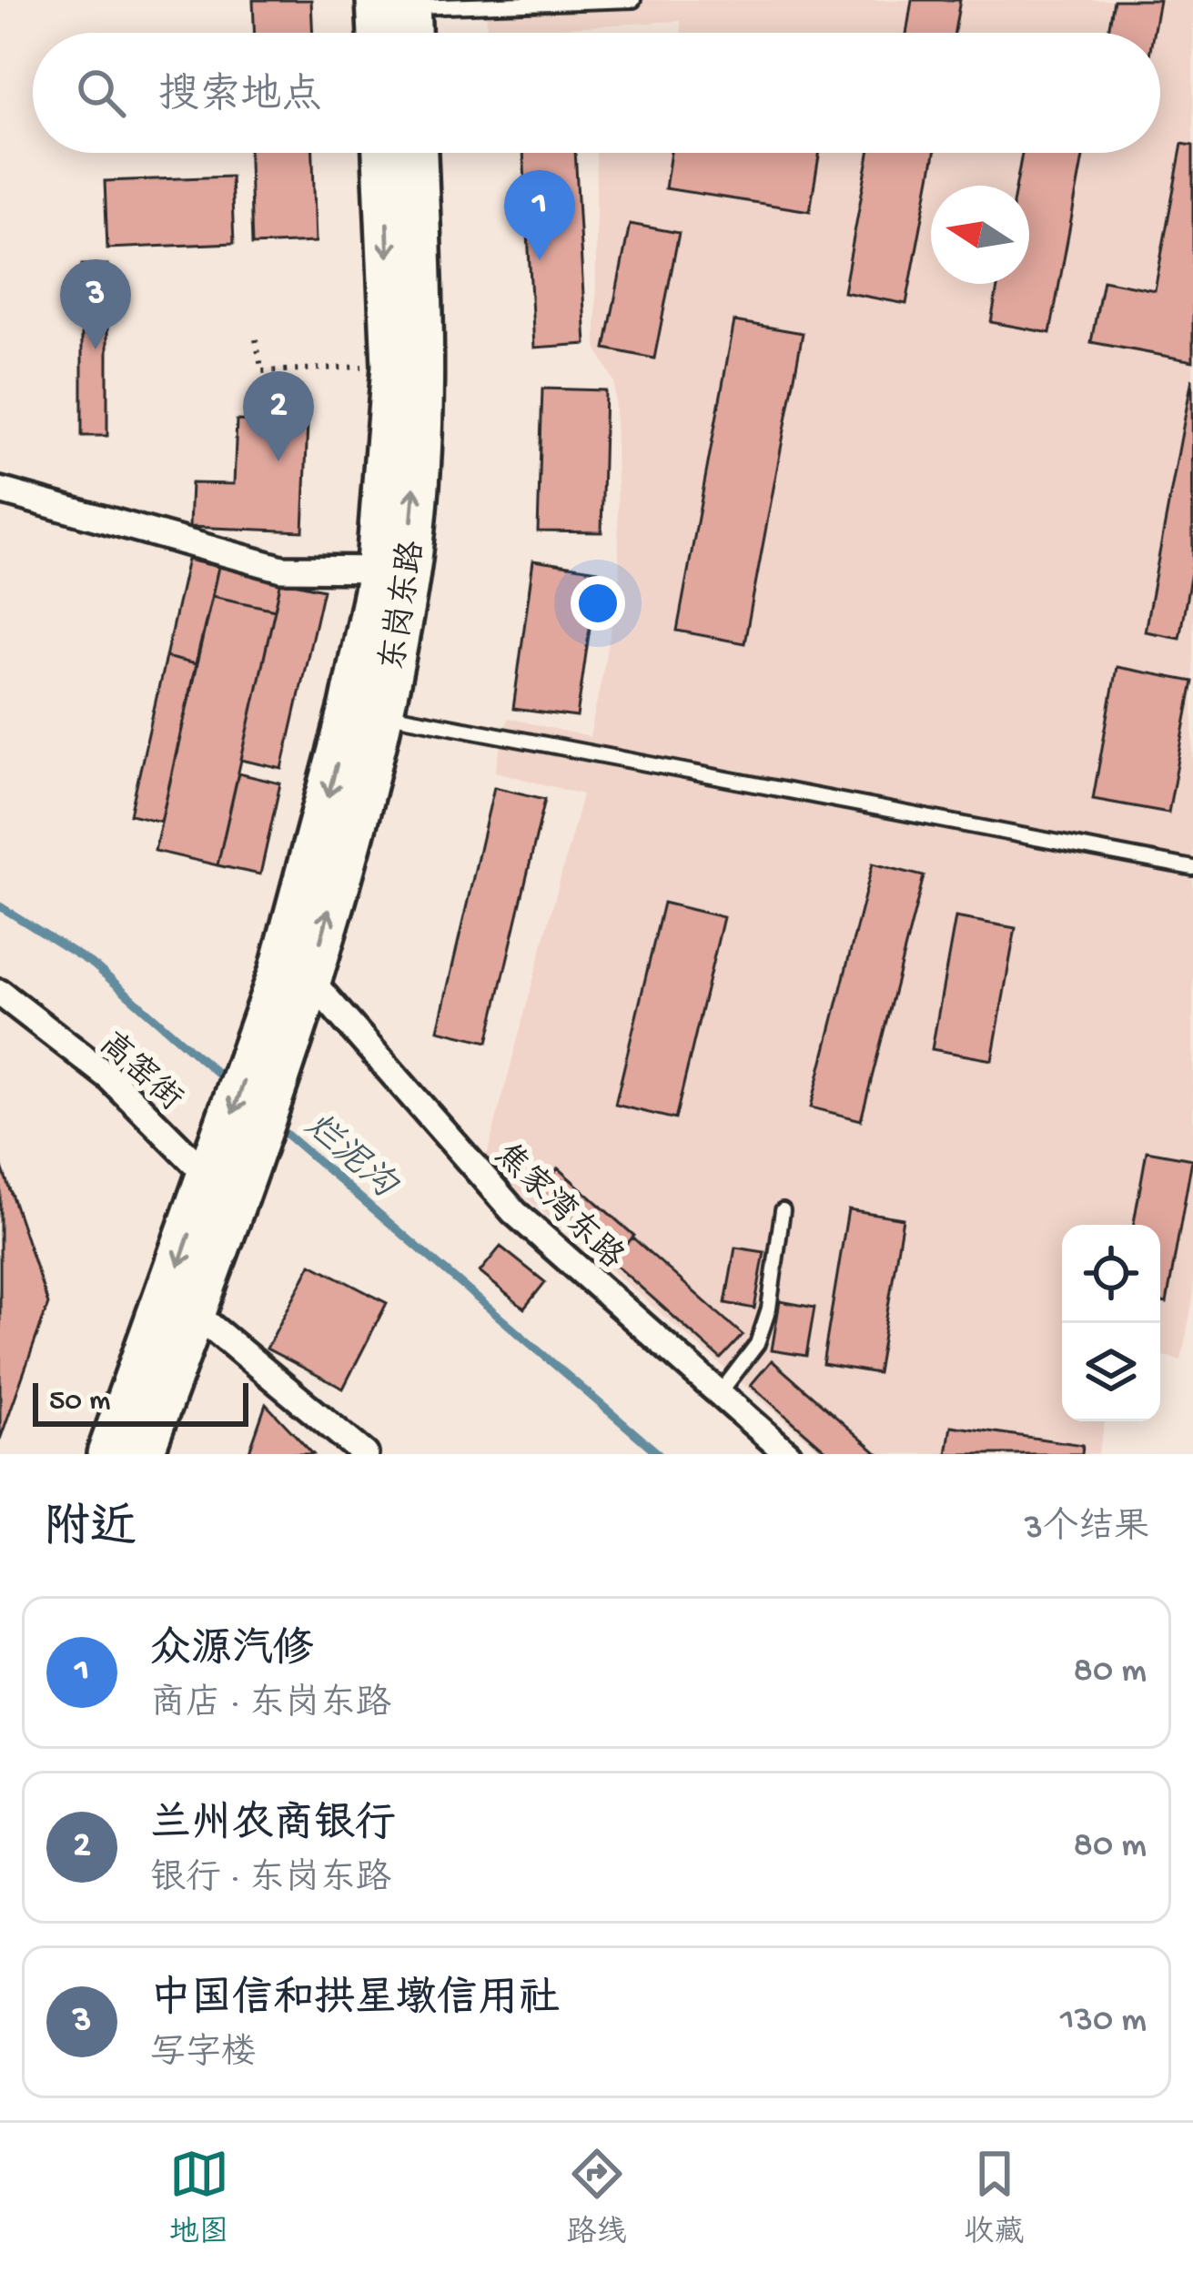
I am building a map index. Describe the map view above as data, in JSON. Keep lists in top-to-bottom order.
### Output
{
  "streets": {
    "main road": ["东岗东路"],
    "street": ["高窑街", "焦家湾东路"]
  },
  "crossings": [
    ["东岗东路", "焦家湾东路"]
  ],
  "water": ["烂泥沟"],
  "scale_bar": "50 m",
  "north": "left",
  "page": {
    "search": "搜索地点",
    "pins": ["1", "3", "2"],
    "scale": "50 m",
    "heading": ["附近", "3个结果"],
    "list": [
      {
        "mark": "1",
        "name": "众源汽修",
        "note": "商店 · 东岗东路",
        "value": "80 m"
      },
      {
        "mark": "2",
        "name": "兰州农商银行",
        "note": "银行 · 东岗东路",
        "value": "80 m"
      },
      {
        "mark": "3",
        "name": "中国信和拱星墩信用社",
        "note": "写字楼",
        "value": "130 m"
      }
    ],
    "nav": ["地图", "路线", "收藏"]
  }
}
